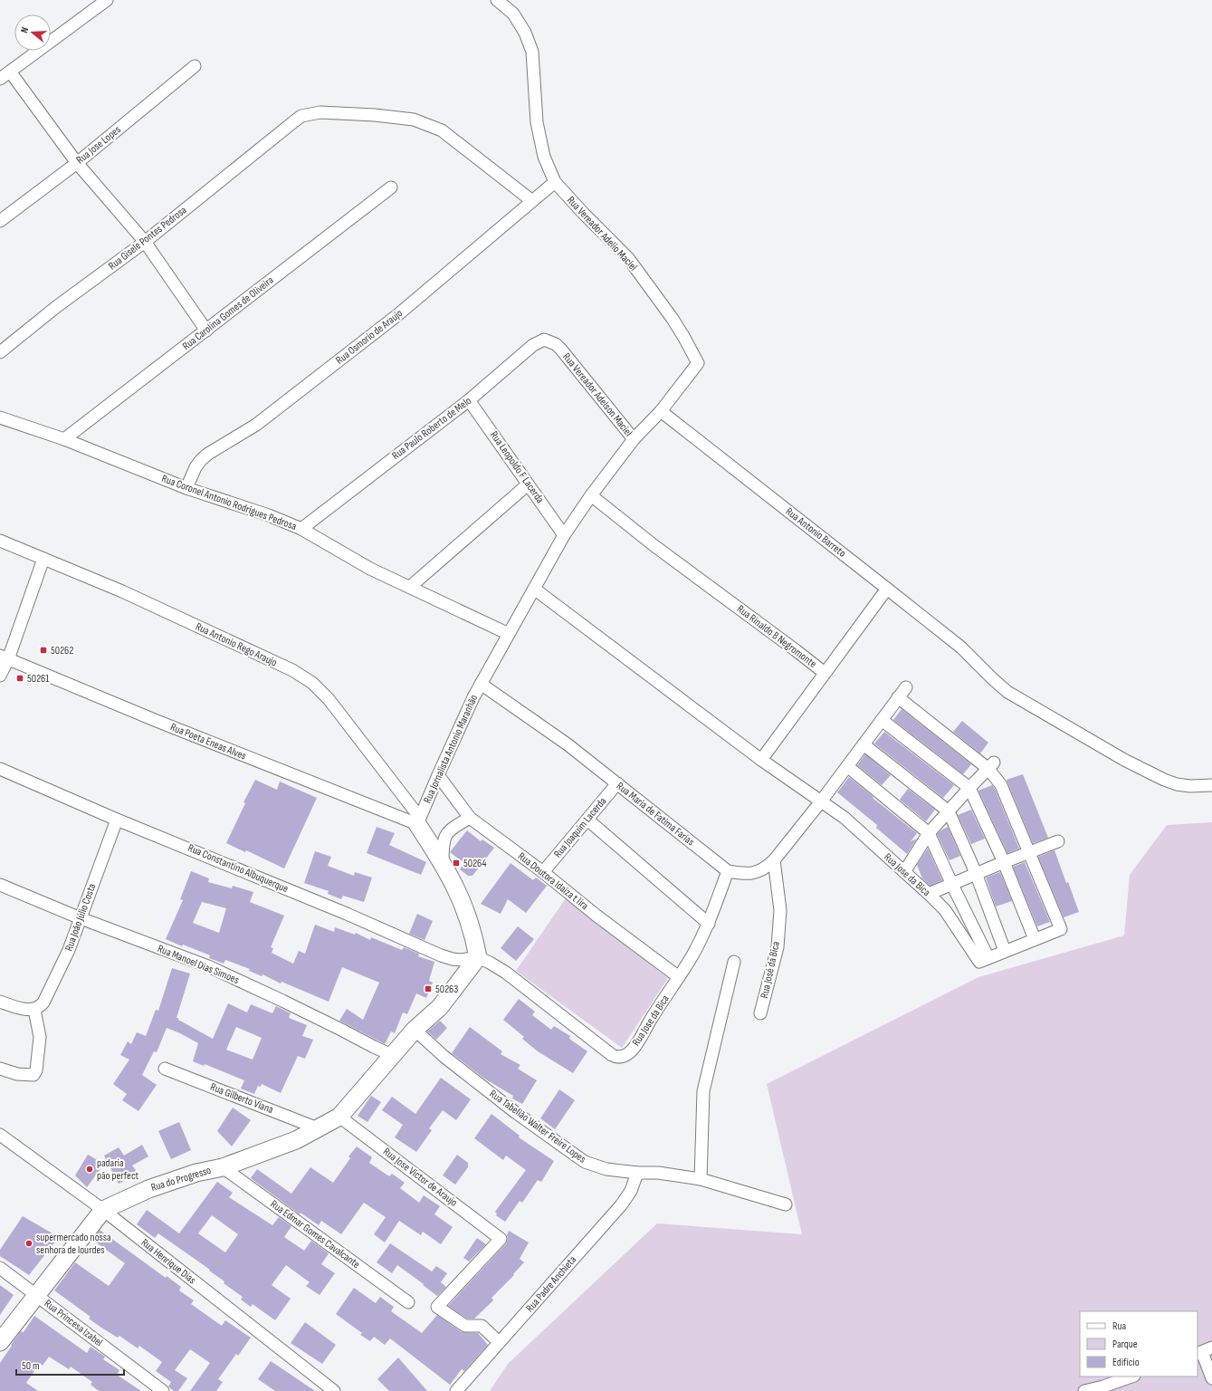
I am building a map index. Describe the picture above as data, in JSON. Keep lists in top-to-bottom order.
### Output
{
  "streets": {
    "street": [
      "Rua Jose Lopes",
      "Rua Vereador Adelio Maciel",
      "Rua Gisele Pontes Pedrosa",
      "Rua Carolina Gomes de Oliveira",
      "Rua Osmorio de Araujo",
      "Rua Vereador Adelson Maciel",
      "Rua Paulo Roberto de Melo",
      "Rua Leopoldo F Lacerda",
      "Rua Coronel Antonio Rodrigues Pedrosa",
      "Rua Antonio Barreto",
      "Rua Rinaldo B Negromonte",
      "Rua Antonio Rego Araujo",
      "Rua Poeta Eneas Alves",
      "Rua Jornalista Antonio Maranhão",
      "Rua Maria de Fatima Farias",
      "Rua Joaquim Lacerda",
      "Rua Constantino Albuquerque",
      "Rua Jose da Bica",
      "Rua Doutora Idaiza t lira",
      "Rua João Júlio Costa",
      "Rua Manoel Dias Simoes",
      "Rua José da Bica",
      "Rua Gilberto Viana",
      "Rua Tabelião Walter Freire Lopes",
      "Rua Jose Victor de Araujo",
      "Rua do Progresso",
      "Rua Edmar Gomes Cavalcante",
      "Rua Henrique Dias",
      "Rua Padre Anchieta",
      "Rua Princesa Izabel"
    ]
  },
  "crossings": [
    ["Rua Vereador Adelio Maciel", "Rua Osmorio de Araujo"],
    ["Rua Vereador Adelio Maciel", "Rua Jornalista Antonio Maranhão"],
    ["Rua Gisele Pontes Pedrosa", "Rua Osmorio de Araujo"],
    ["Rua Carolina Gomes de Oliveira", "Rua Coronel Antonio Rodrigues Pedrosa"],
    ["Rua Osmorio de Araujo", "Rua Coronel Antonio Rodrigues Pedrosa"],
    ["Rua Vereador Adelson Maciel", "Rua Paulo Roberto de Melo"],
    ["Rua Vereador Adelson Maciel", "Rua Jornalista Antonio Maranhão"],
    ["Rua Paulo Roberto de Melo", "Rua Leopoldo F Lacerda"],
    ["Rua Paulo Roberto de Melo", "Rua Coronel Antonio Rodrigues Pedrosa"],
    ["Rua Leopoldo F Lacerda", "Rua Jornalista Antonio Maranhão"],
    ["Rua Coronel Antonio Rodrigues Pedrosa", "Rua Jornalista Antonio Maranhão"],
    ["Rua Antonio Barreto", "Rua Jornalista Antonio Maranhão"],
    ["Rua Rinaldo B Negromonte", "Rua Jornalista Antonio Maranhão"],
    ["Rua Rinaldo B Negromonte", "Rua Jose da Bica"],
    ["Rua Antonio Rego Araujo", "Rua Poeta Eneas Alves"],
    ["Rua Antonio Rego Araujo", "Rua Jornalista Antonio Maranhão"],
    ["Rua Poeta Eneas Alves", "Rua Jornalista Antonio Maranhão"],
    ["Rua Jornalista Antonio Maranhão", "Rua Maria de Fatima Farias"],
    ["Rua Jornalista Antonio Maranhão", "Rua Doutora Idaiza t lira"],
    ["Rua Maria de Fatima Farias", "Rua Joaquim Lacerda"],
    ["Rua Maria de Fatima Farias", "Rua Jose da Bica"],
    ["Rua Maria de Fatima Farias", "Rua José da Bica"],
    ["Rua Joaquim Lacerda", "Rua Doutora Idaiza t lira"],
    ["Rua Constantino Albuquerque", "Rua Jose da Bica"],
    ["Rua Constantino Albuquerque", "Rua João Júlio Costa"],
    ["Rua Jose da Bica", "Rua Doutora Idaiza t lira"],
    ["Rua João Júlio Costa", "Rua Manoel Dias Simoes"],
    ["Rua Manoel Dias Simoes", "Rua do Progresso"],
    ["Rua Gilberto Viana", "Rua do Progresso"],
    ["Rua Tabelião Walter Freire Lopes", "Rua Padre Anchieta"],
    ["Rua Jose Victor de Araujo", "Rua do Progresso"],
    ["Rua Jose Victor de Araujo", "Rua Padre Anchieta"],
    ["Rua do Progresso", "Rua Edmar Gomes Cavalcante"],
    ["Rua do Progresso", "Rua Henrique Dias"],
    ["Rua do Progresso", "Rua Princesa Izabel"]
  ],
  "places": {
    "transit": [
      "50262",
      "50261",
      "50264",
      "50263"
    ],
    "other": ["padaria pão perfect", "supermercado nossa senhora de lourdes"]
  },
  "legend": ["Rua", "Parque", "Edifício"],
  "scale_bar": "50 m",
  "north": "left"
}
